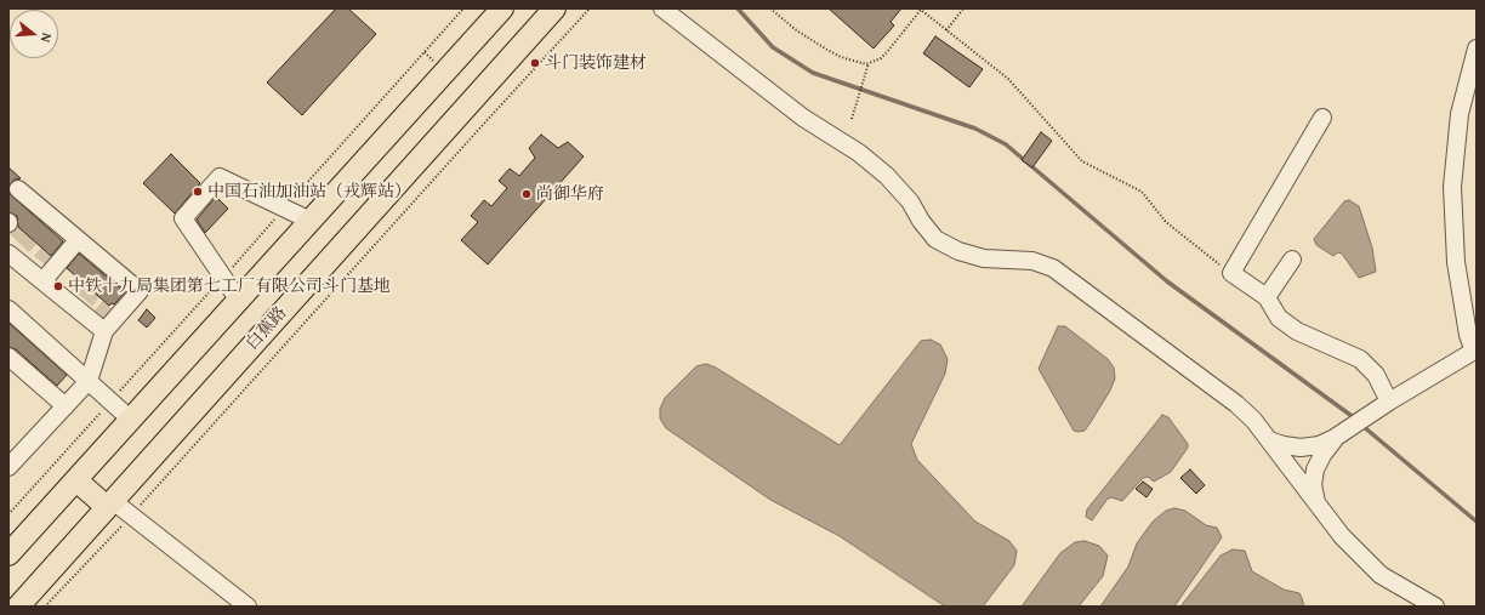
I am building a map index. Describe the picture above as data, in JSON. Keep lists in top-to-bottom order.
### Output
{
  "streets": {
    "main road": ["白蕉路"]
  },
  "places": [
    "斗门装饰建材",
    "中国石油加油站（戎辉站）",
    "尚御华府",
    "中铁十九局集团第七工厂有限公司斗门基地"
  ],
  "north": "right"
}
